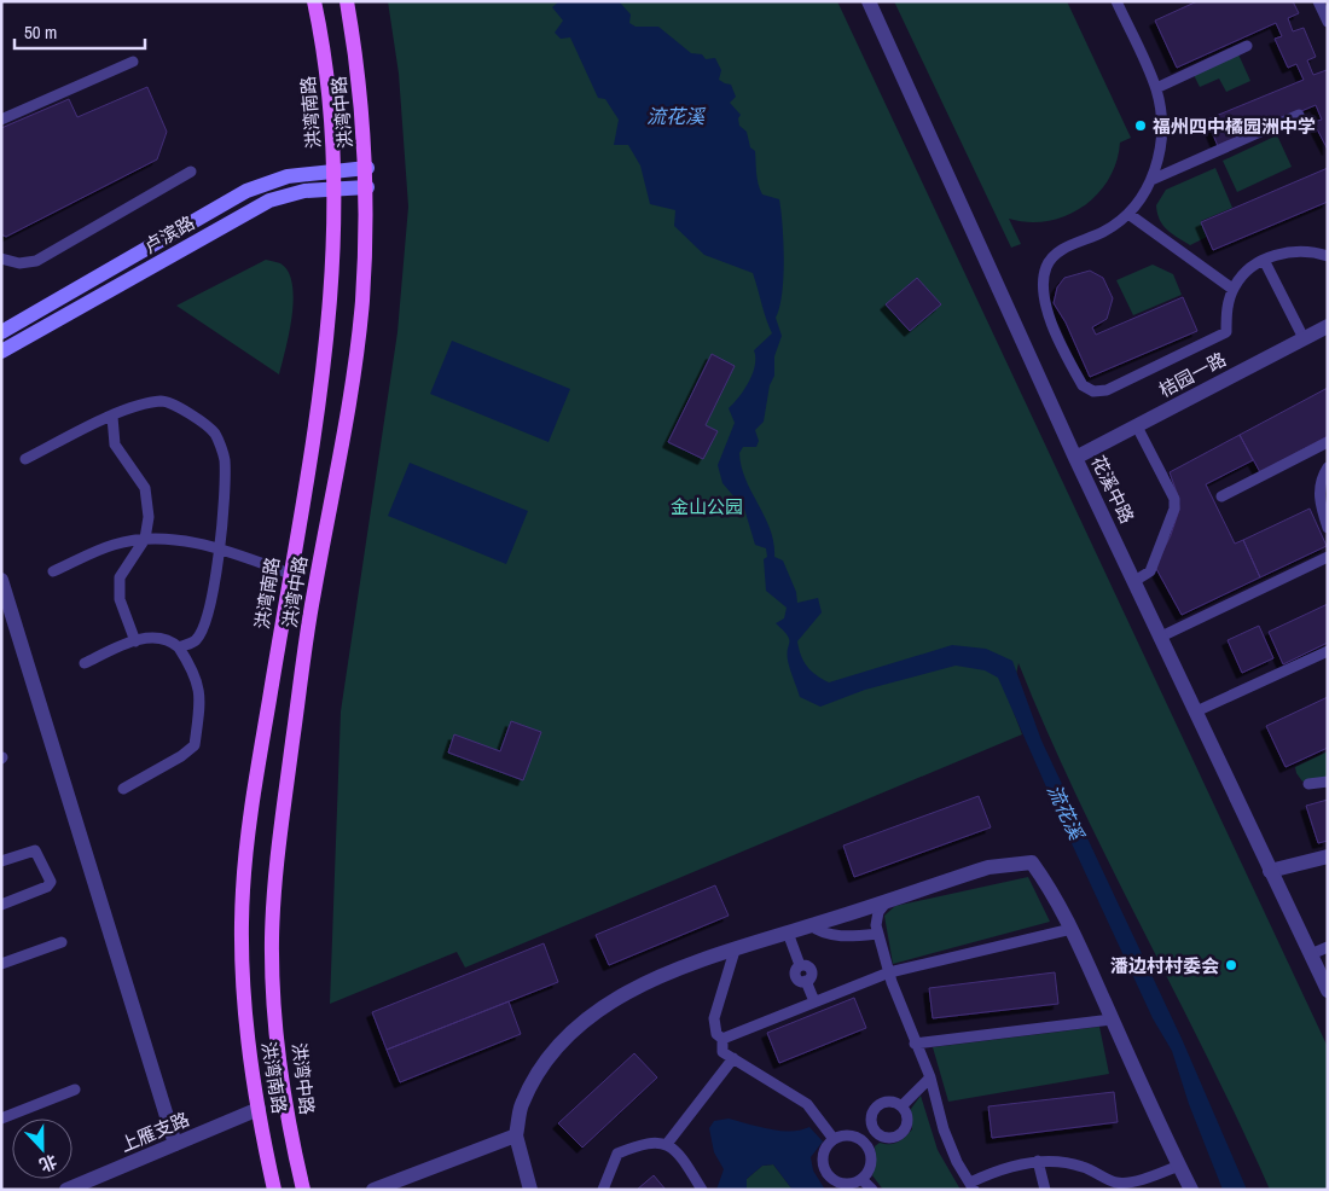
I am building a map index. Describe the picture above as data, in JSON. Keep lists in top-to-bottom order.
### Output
{
  "streets": {
    "main road": ["洪湾南路", "洪湾中路", "卢滨路"],
    "street": ["桔园一路", "花溪中路", "上雁支路"]
  },
  "crossings": [
    ["洪湾南路", "卢滨路"],
    ["洪湾南路", "上雁支路"],
    ["洪湾中路", "卢滨路"],
    ["桔园一路", "花溪中路"]
  ],
  "water": ["流花溪"],
  "parks": ["金山公园"],
  "places": ["福州四中橘园洲中学", "潘边村村委会"],
  "scale_bar": "50 m",
  "north": "bottom"
}
